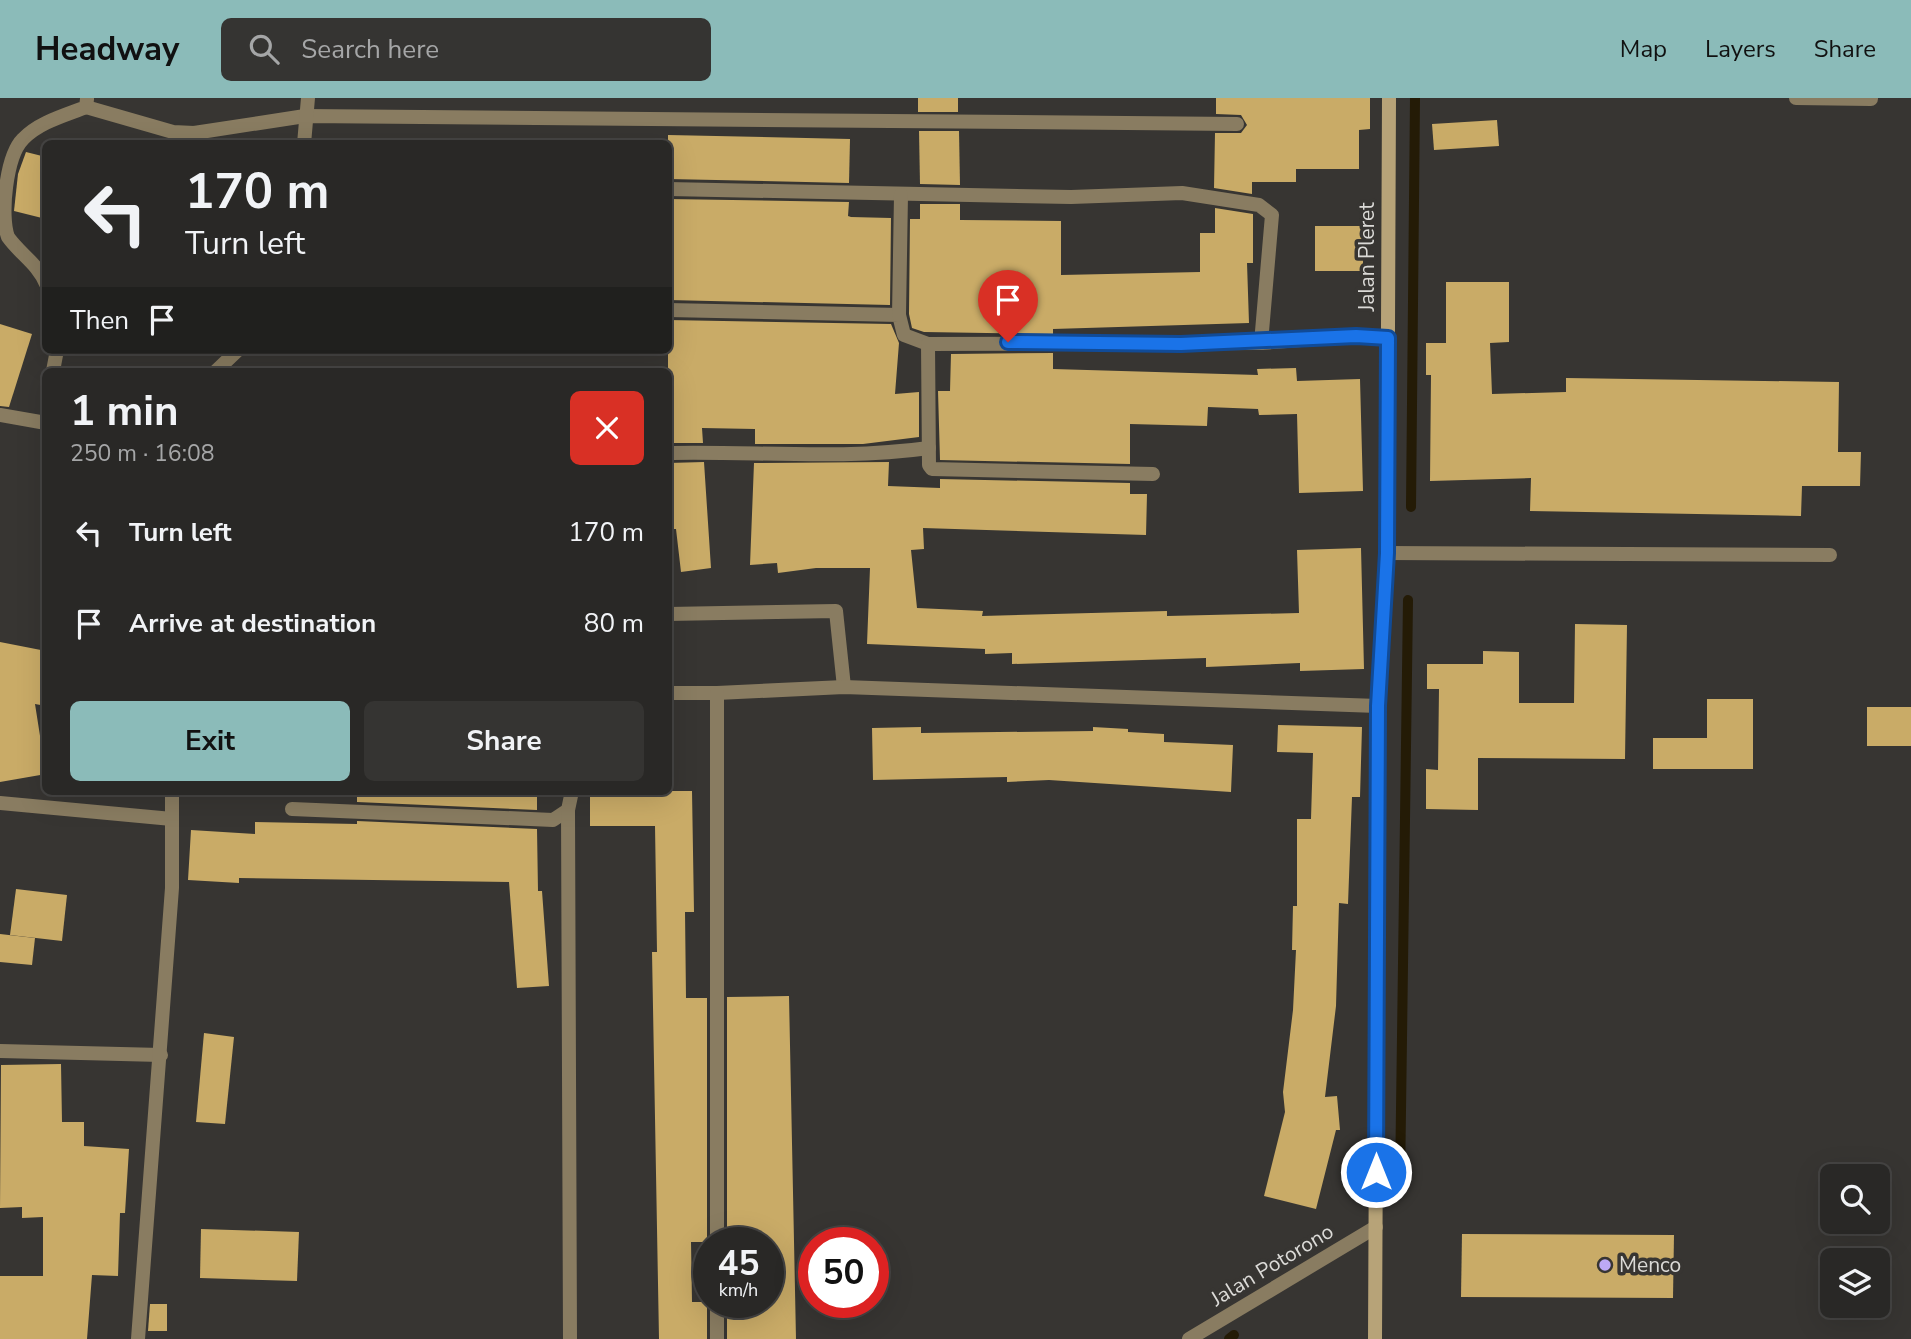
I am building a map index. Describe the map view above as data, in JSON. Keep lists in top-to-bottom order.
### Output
{
  "streets": {
    "main road": ["Jalan Pleret"],
    "street": ["Jalan Potorono"]
  },
  "crossings": [
    ["Jalan Pleret", "Jalan Potorono"]
  ],
  "places": ["Menco"],
  "page": {
    "header": "Headway",
    "search": "Search here",
    "nav": ["Map", "Layers", "Share"],
    "turn": ["170 m", "Turn left"],
    "then": "Then",
    "heading": ["1 min", "250 m · 16:08"],
    "list": [
      {
        "name": "Turn left",
        "value": "170 m"
      },
      {
        "name": "Arrive at destination",
        "value": "80 m"
      }
    ],
    "buttons": ["Exit", "Share"],
    "speed": "45 km/h",
    "limit": "50"
  }
}
